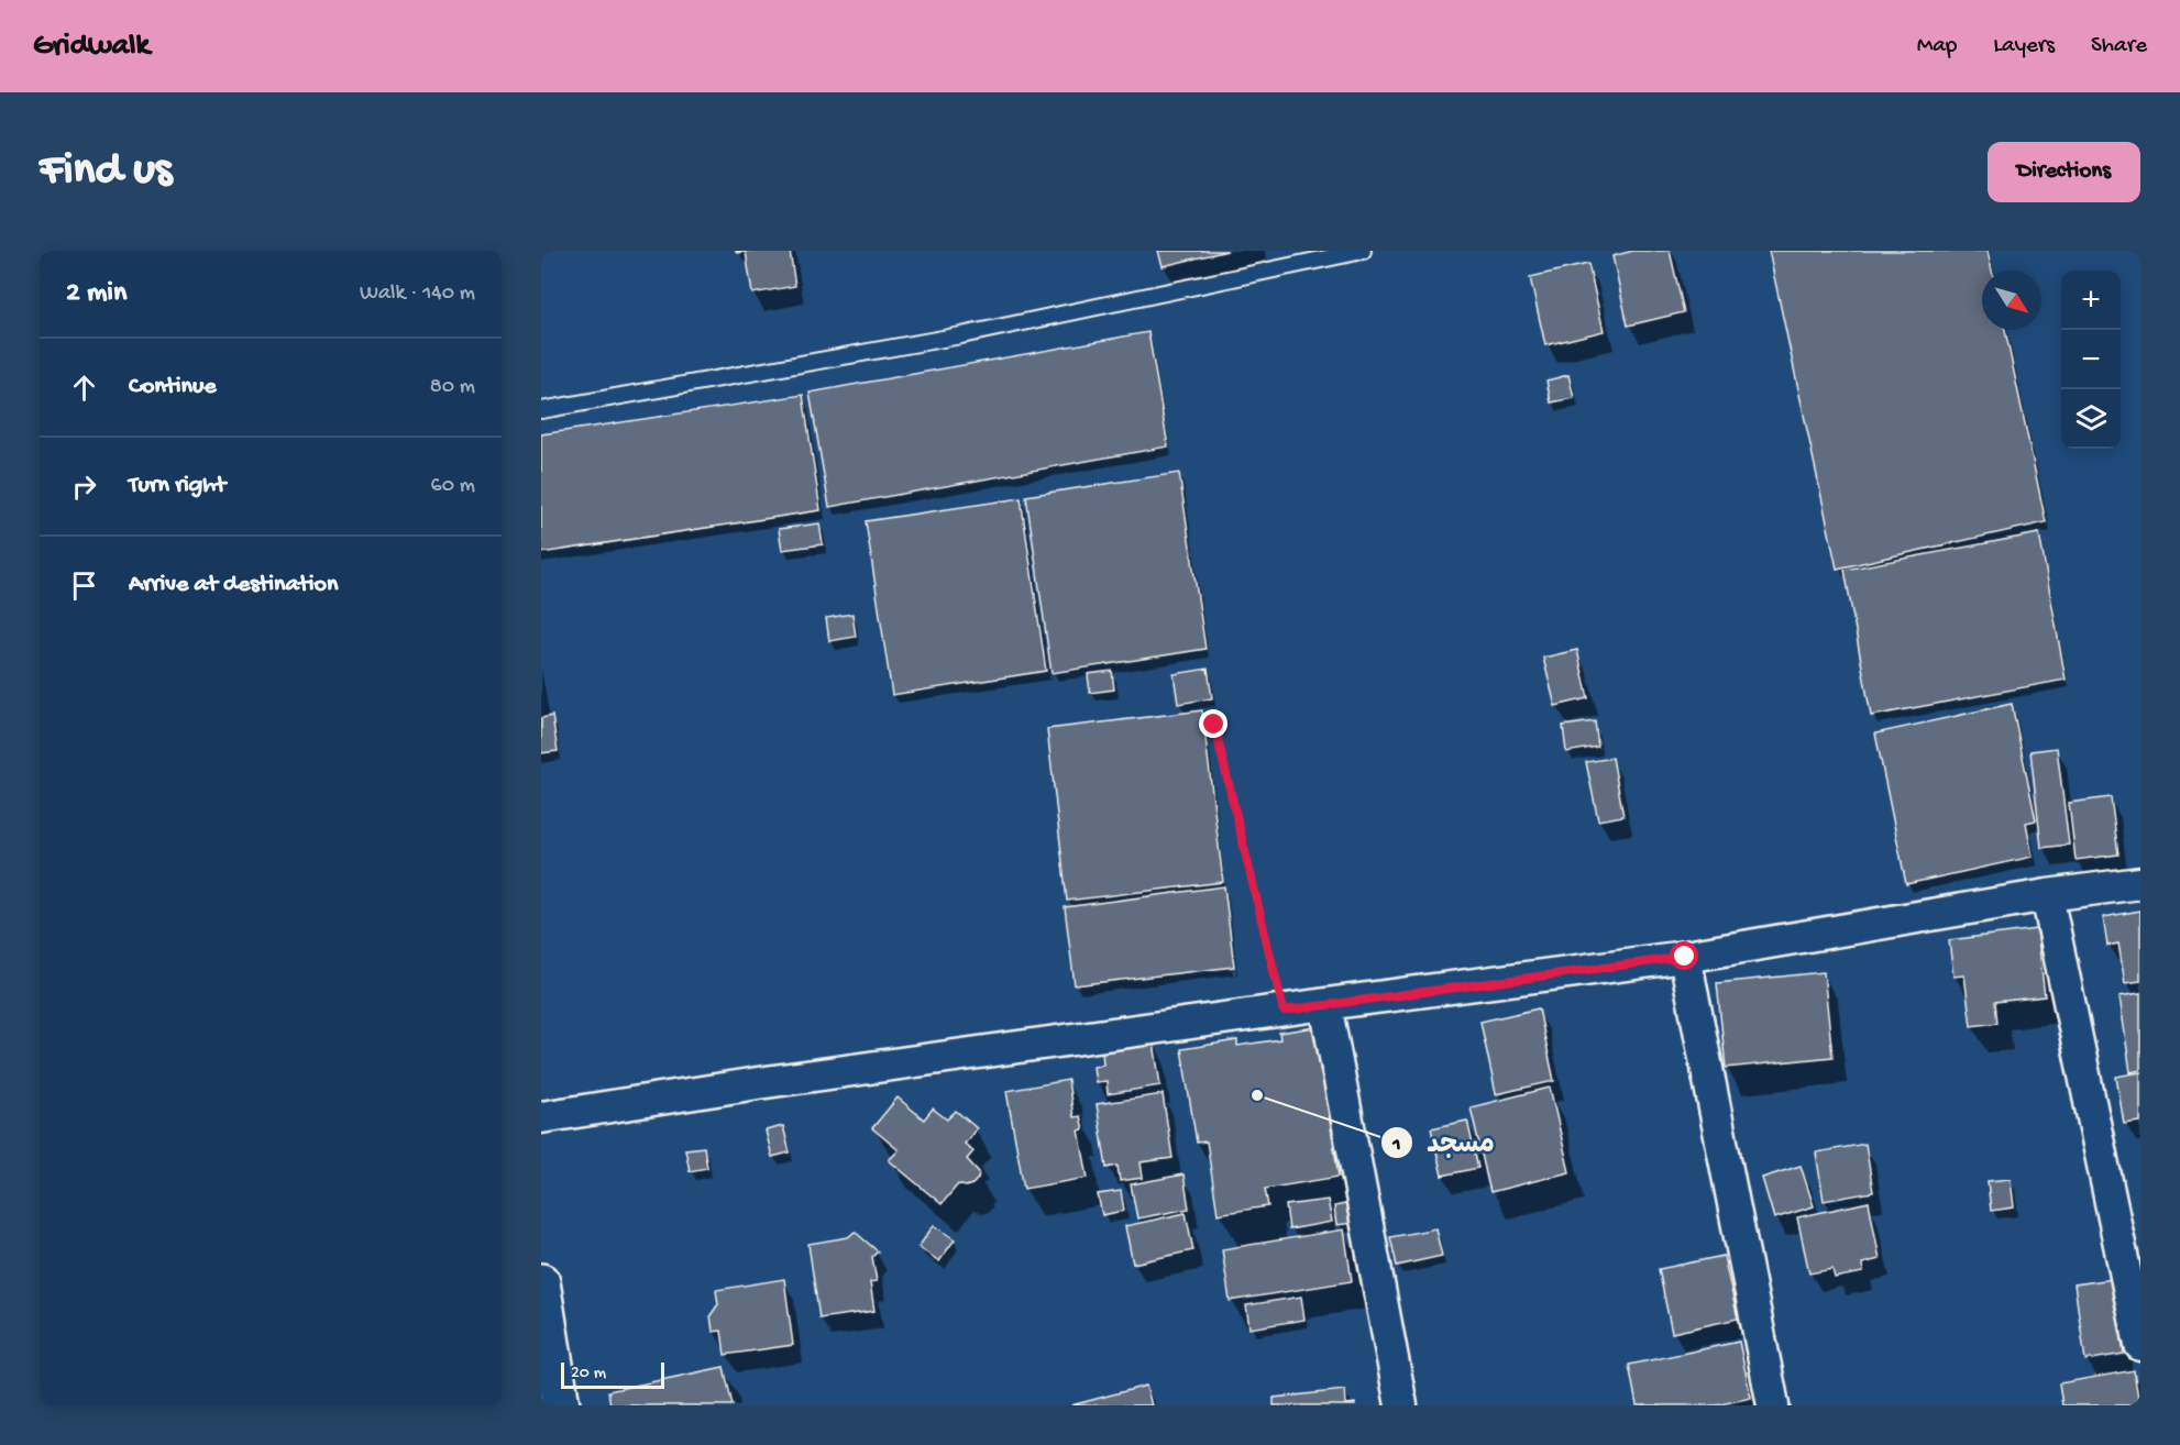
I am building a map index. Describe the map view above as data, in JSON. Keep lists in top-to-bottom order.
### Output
{
  "places": ["مسجد"],
  "scale_bar": "20 m",
  "north": "bottom right",
  "page": {
    "header": "Gridwalk",
    "nav": ["Map", "Layers", "Share"],
    "buttons": "Directions",
    "title": "Find us",
    "heading": ["2 min", "Walk · 140 m"],
    "map_buttons": ["+", "−"],
    "list": [
      ["Continue", "80 m"],
      ["Turn right", "60 m"],
      "Arrive at destination"
    ],
    "scale": "20 m"
  }
}
